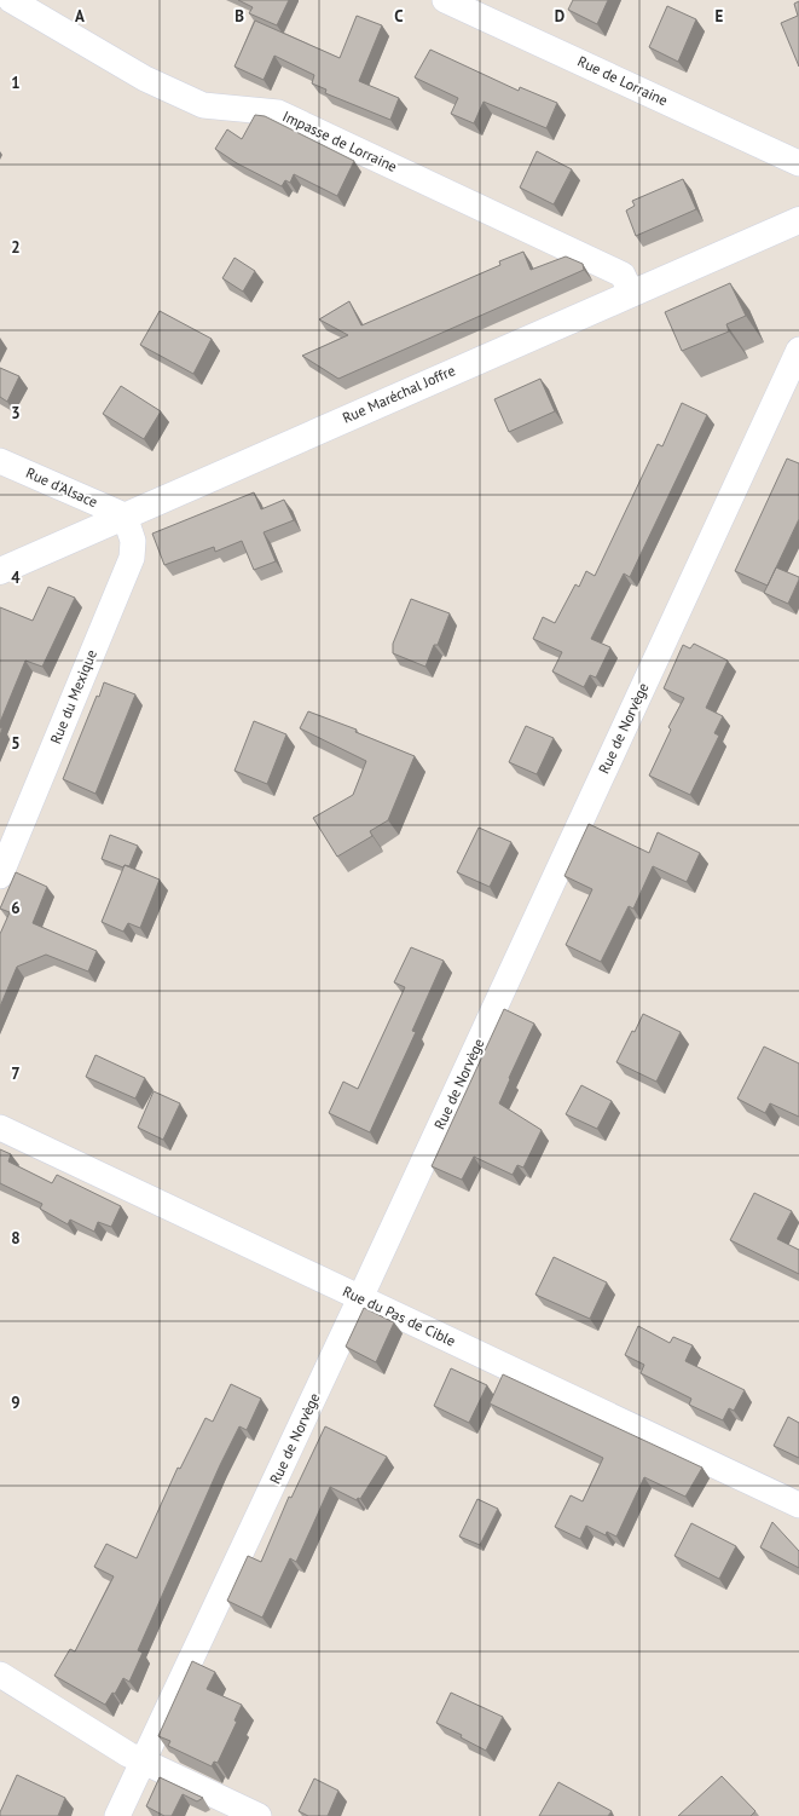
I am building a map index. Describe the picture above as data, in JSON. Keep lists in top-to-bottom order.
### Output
{
  "streets": {
    "main road": ["Rue Maréchal Joffre"],
    "street": [
      "Rue de Lorraine",
      "Impasse de Lorraine",
      "Rue d'Alsace",
      "Rue du Mexique",
      "Rue de Norvège",
      "Rue du Pas de Cible"
    ]
  },
  "crossings": [
    ["Impasse de Lorraine", "Rue Maréchal Joffre"],
    ["Rue Maréchal Joffre", "Rue d'Alsace"],
    ["Rue Maréchal Joffre", "Rue du Mexique"],
    ["Rue d'Alsace", "Rue du Mexique"],
    ["Rue de Norvège", "Rue du Pas de Cible"]
  ],
  "grid": {
    "columns": [
      "A",
      "B",
      "C",
      "D",
      "E"
    ],
    "rows": [
      "1",
      "2",
      "3",
      "4",
      "5",
      "6",
      "7",
      "8",
      "9"
    ]
  }
}
